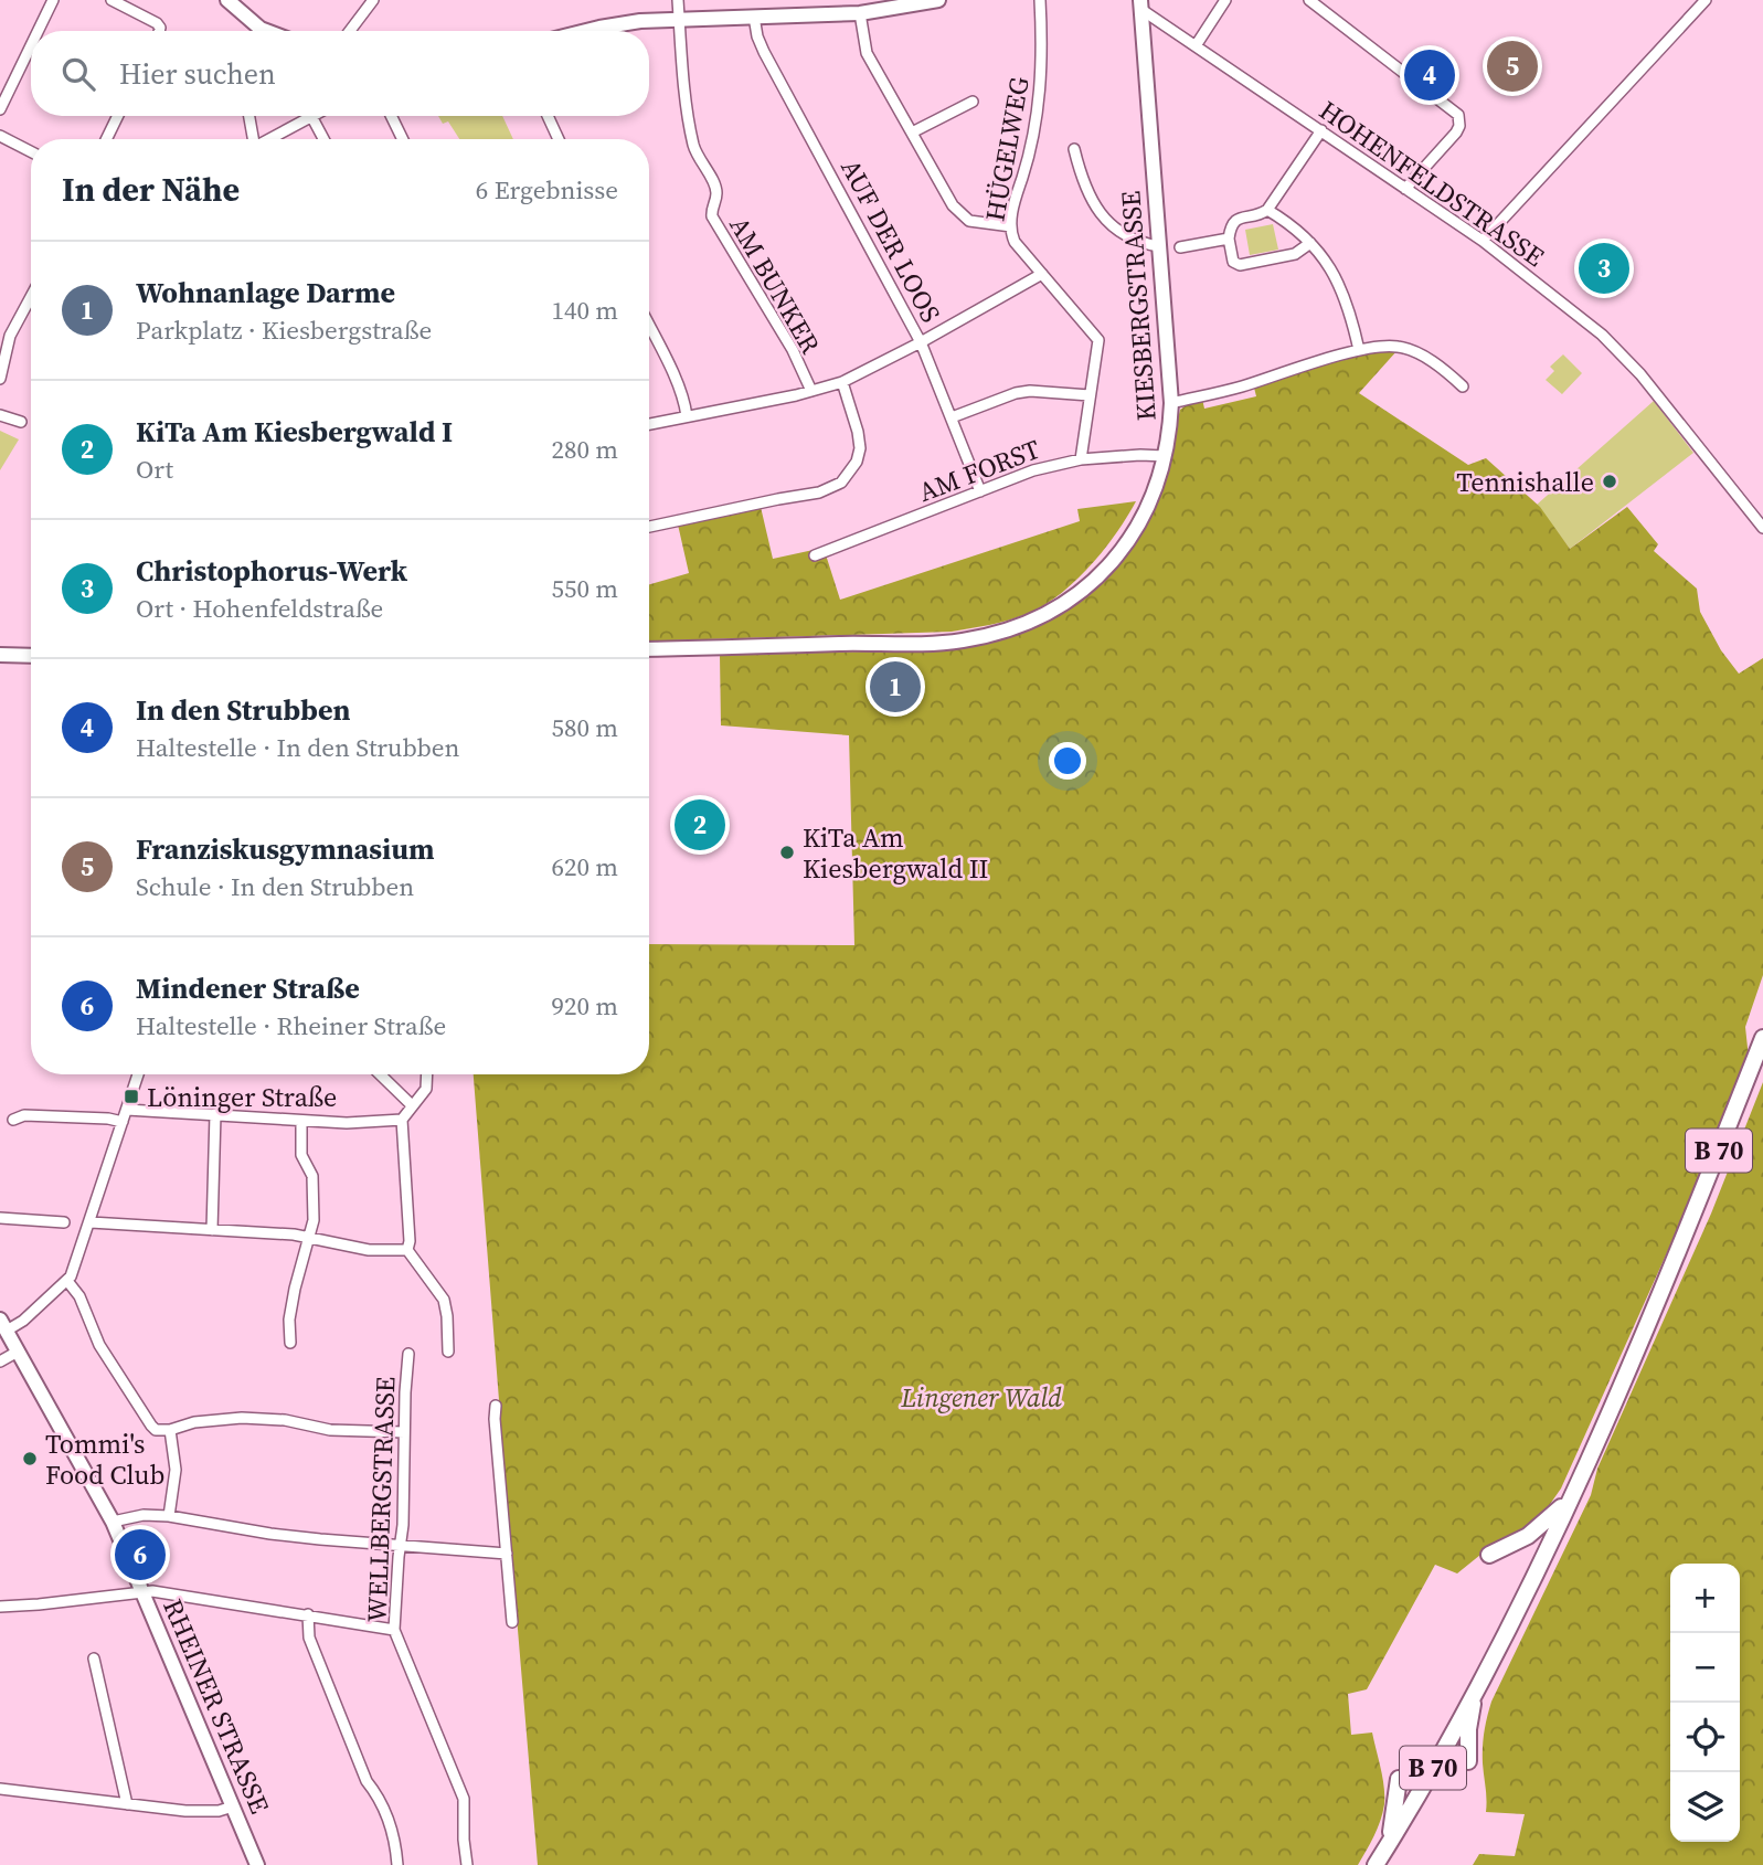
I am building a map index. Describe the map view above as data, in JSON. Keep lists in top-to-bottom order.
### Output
{
  "streets": {
    "main road": ["B 70"],
    "street": [
      "HÜGELWEG",
      "HOHENFELDSTRASSE",
      "AUF DER LOOS",
      "AM BUNKER",
      "KIESBERGSTRASSE",
      "AM FORST",
      "WELLBERGSTRASSE",
      "RHEINER STRASSE"
    ]
  },
  "crossings": [
    ["HÜGELWEG", "AM FORST"],
    ["HOHENFELDSTRASSE", "KIESBERGSTRASSE"],
    ["AUF DER LOOS", "AM FORST"],
    ["KIESBERGSTRASSE", "AM FORST"]
  ],
  "parks": ["Lingener Wald"],
  "places": {
    "other": ["Tennishalle", "KiTa Am Kiesbergwald II", "Tommi's Food Club"],
    "transit": ["Löninger Straße"]
  },
  "page": {
    "search": "Hier suchen",
    "pins": [
      "5",
      "4",
      "3",
      "1",
      "2",
      "6"
    ],
    "heading": ["In der Nähe", "6 Ergebnisse"],
    "list": [
      {
        "mark": "1",
        "name": "Wohnanlage Darme",
        "note": "Parkplatz · Kiesbergstraße",
        "value": "140 m"
      },
      {
        "mark": "2",
        "name": "KiTa Am Kiesbergwald I",
        "note": "Ort",
        "value": "280 m"
      },
      {
        "mark": "3",
        "name": "Christophorus-Werk",
        "note": "Ort · Hohenfeldstraße",
        "value": "550 m"
      },
      {
        "mark": "4",
        "name": "In den Strubben",
        "note": "Haltestelle · In den Strubben",
        "value": "580 m"
      },
      {
        "mark": "5",
        "name": "Franziskusgymnasium",
        "note": "Schule · In den Strubben",
        "value": "620 m"
      },
      {
        "mark": "6",
        "name": "Mindener Straße",
        "note": "Haltestelle · Rheiner Straße",
        "value": "920 m"
      }
    ],
    "map_buttons": ["+", "−"]
  }
}
